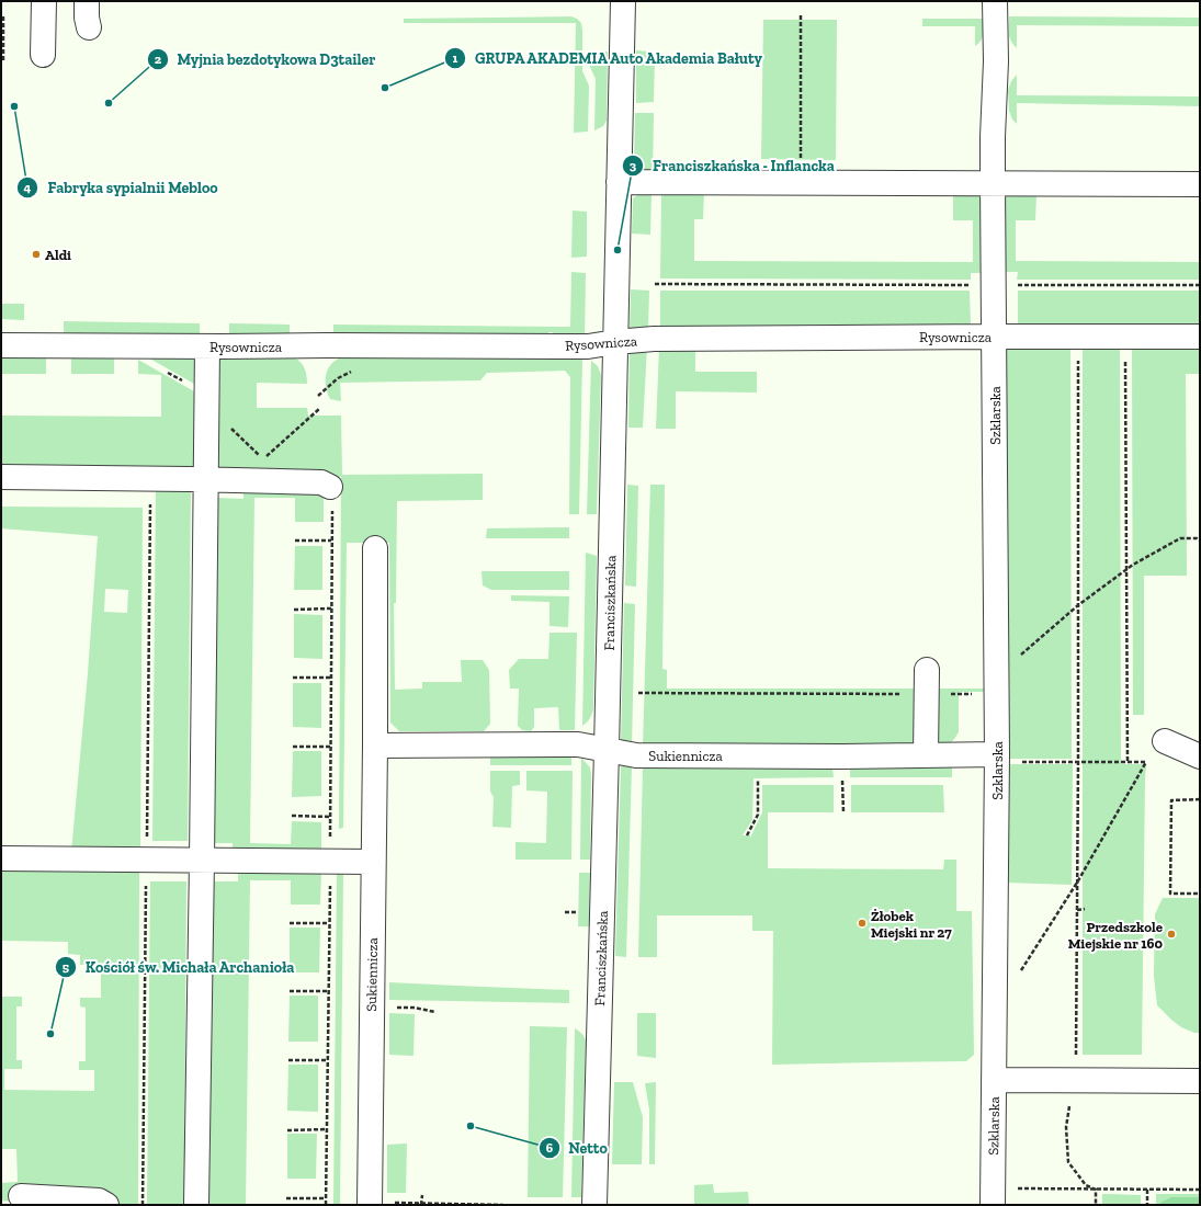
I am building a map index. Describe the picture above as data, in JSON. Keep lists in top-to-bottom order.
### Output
{
  "streets": {
    "street": [
      "Rysownicza",
      "Szklarska",
      "Franciszkańska",
      "Sukiennicza"
    ]
  },
  "crossings": [
    ["Rysownicza", "Szklarska"],
    ["Rysownicza", "Franciszkańska"],
    ["Szklarska", "Sukiennicza"],
    ["Franciszkańska", "Sukiennicza"]
  ],
  "places": [
    "GRUPA AKADEMIA Auto Akademia Bałuty",
    "Myjnia bezdotykowa D3tailer",
    "Fabryka sypialnii Mebloo",
    "Franciszkańska - Inflancka",
    "Aldi",
    "Żłobek Miejski nr 27",
    "Przedszkole Miejskie nr 160",
    "Kościół św. Michała Archanioła",
    "Netto"
  ]
}
